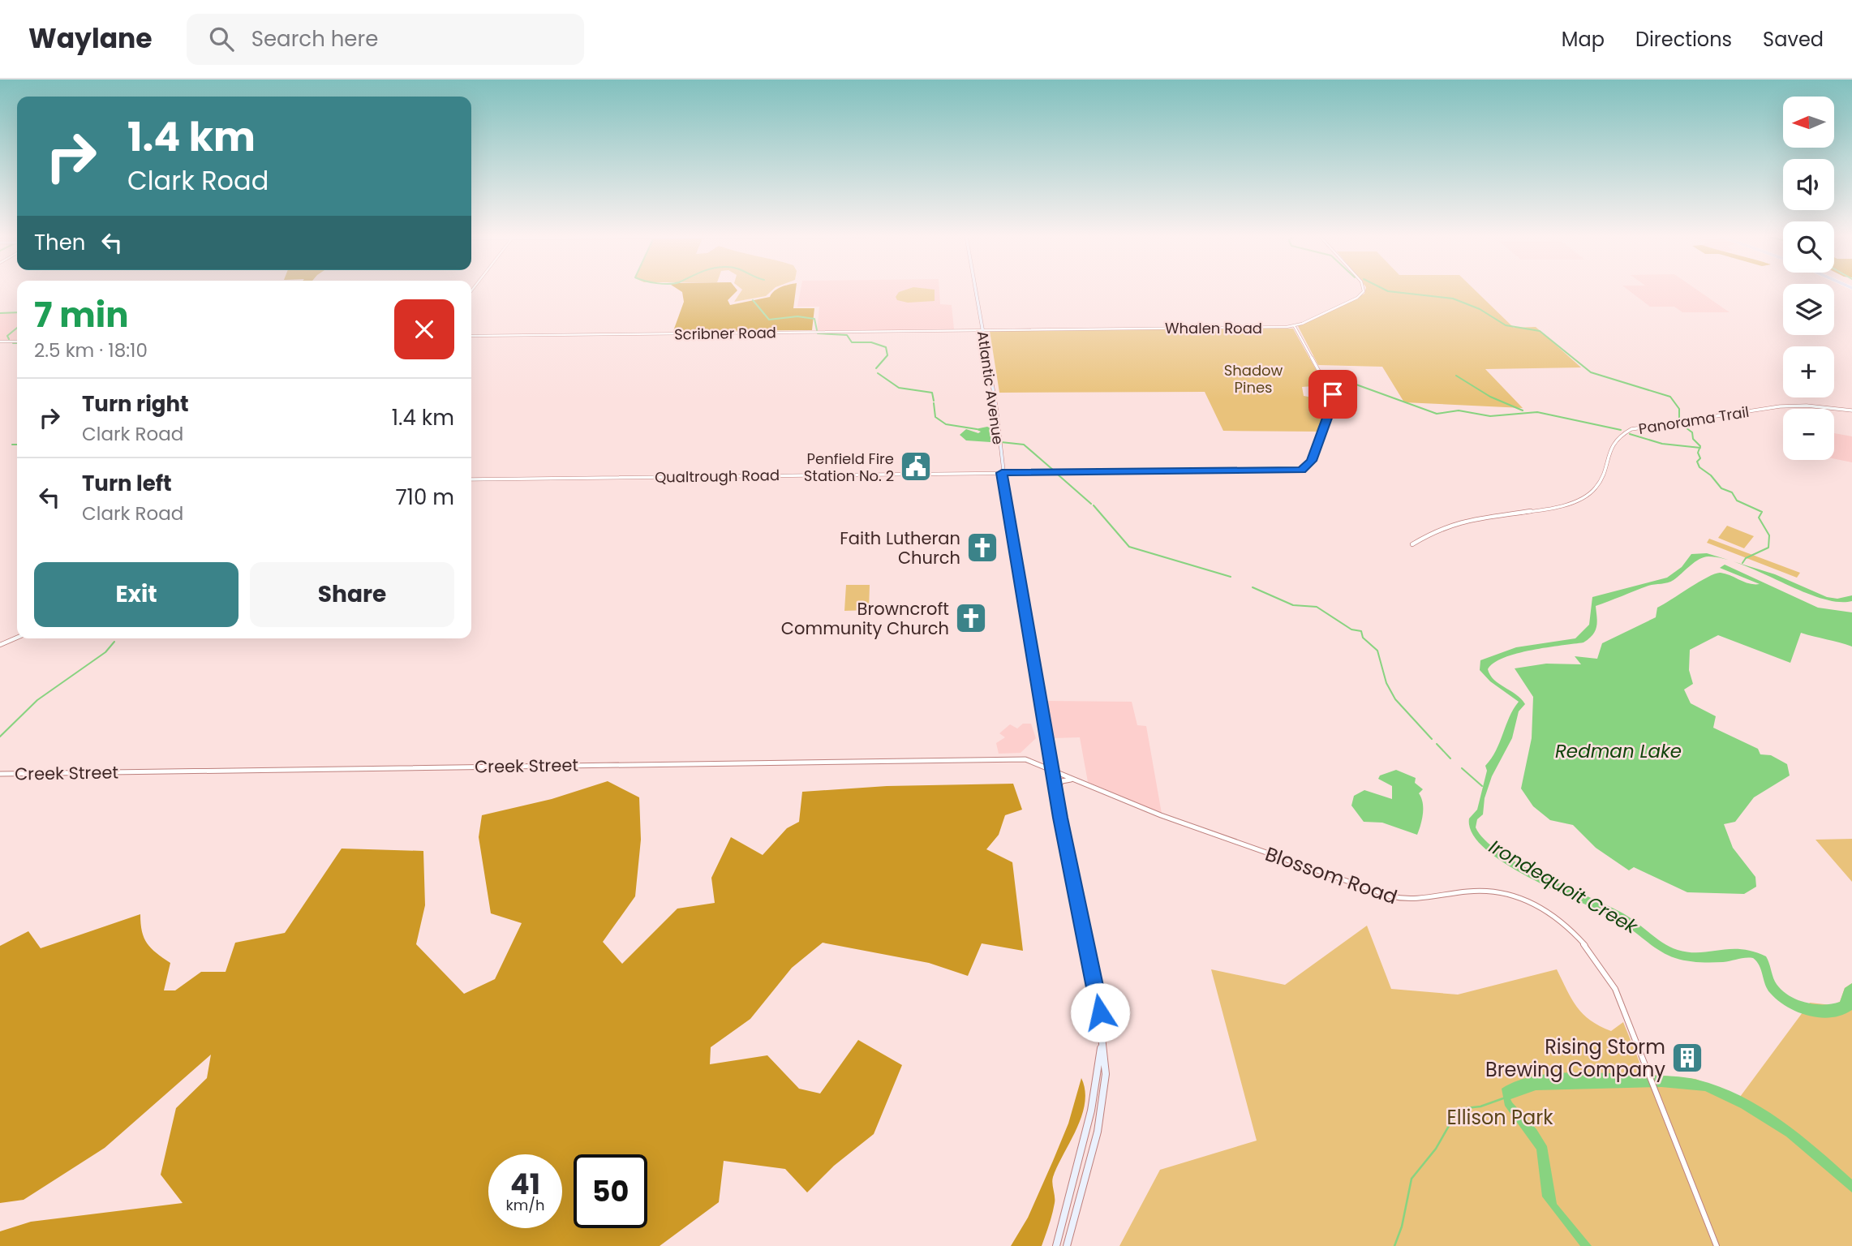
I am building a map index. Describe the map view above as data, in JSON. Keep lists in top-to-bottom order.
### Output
{
  "streets": {
    "main road": ["Atlantic Avenue"],
    "street": [
      "Whalen Road",
      "Scribner Road",
      "Panorama Trail",
      "Qualtrough Road",
      "Creek Street",
      "Blossom Road"
    ]
  },
  "crossings": [
    ["Whalen Road", "Scribner Road"],
    ["Whalen Road", "Atlantic Avenue"],
    ["Whalen Road", "Qualtrough Road"],
    ["Scribner Road", "Atlantic Avenue"],
    ["Atlantic Avenue", "Qualtrough Road"],
    ["Atlantic Avenue", "Creek Street"],
    ["Atlantic Avenue", "Blossom Road"],
    ["Creek Street", "Blossom Road"]
  ],
  "water": ["Redman Lake", "Irondequoit Creek"],
  "parks": ["Shadow Pines", "Ellison Park"],
  "places": {
    "public building": ["Penfield Fire Station No. 2"],
    "church": ["Faith Lutheran Church", "Browncroft Community Church"],
    "building": ["Rising Storm Brewing Company"]
  },
  "north": "left",
  "page": {
    "header": "Waylane",
    "search": "Search here",
    "nav": ["Map", "Directions", "Saved"],
    "map_buttons": ["+", "−"],
    "turn": ["1.4 km", "Clark Road"],
    "then": "Then",
    "heading": ["7 min", "2.5 km · 18:10"],
    "list": [
      {
        "name": "Turn right",
        "note": "Clark Road",
        "value": "1.4 km"
      },
      {
        "name": "Turn left",
        "note": "Clark Road",
        "value": "710 m"
      }
    ],
    "buttons": ["Exit", "Share"],
    "speed": "41 km/h",
    "limit": "50"
  }
}
